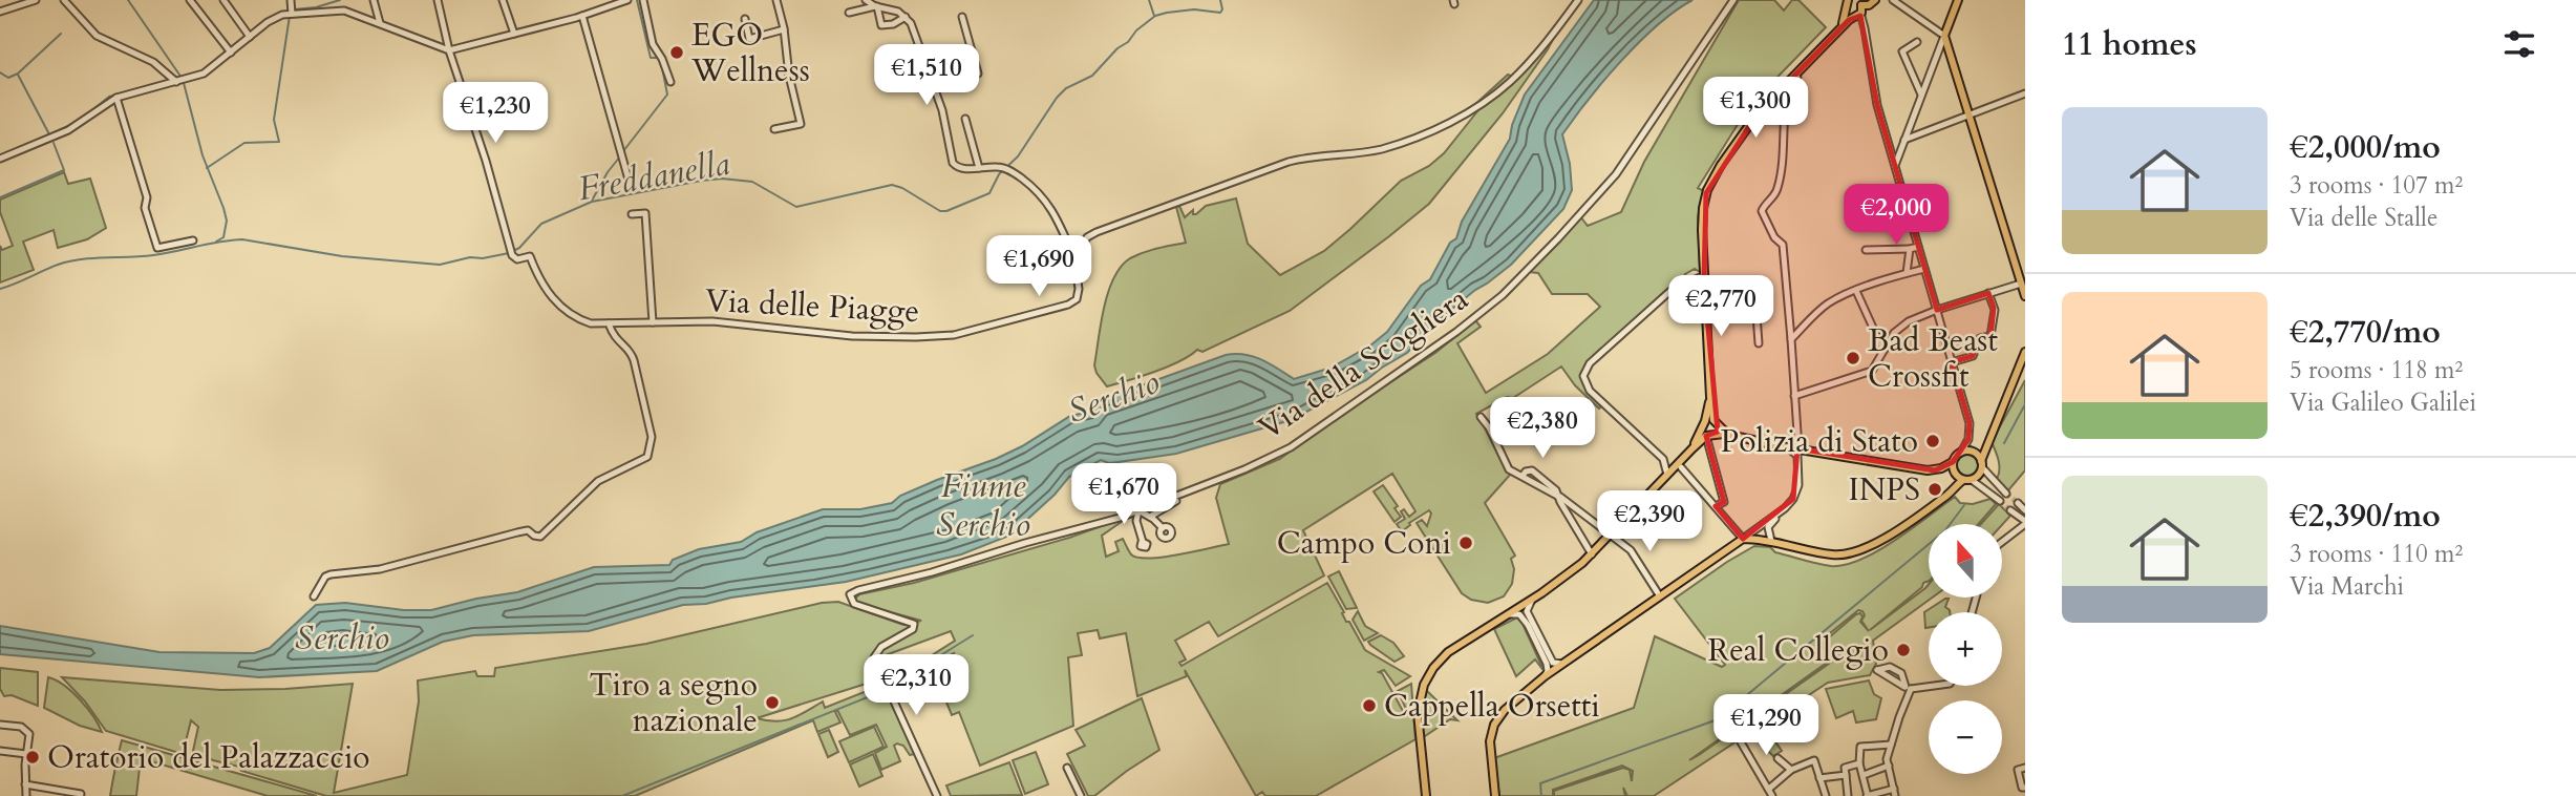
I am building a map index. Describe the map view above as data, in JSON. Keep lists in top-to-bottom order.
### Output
{
  "streets": {
    "street": ["Via delle Piagge", "Via della Scogliera"]
  },
  "water": ["Freddanella", "Serchio", "Fiume Serchio"],
  "places": [
    "EGO Wellness",
    "Bad Beast Crossfit",
    "Polizia di Stato",
    "INPS",
    "Campo Coni",
    "Real Collegio",
    "Tiro a segno nazionale",
    "Cappella Orsetti",
    "Oratorio del Palazzaccio"
  ],
  "north": "top",
  "page": {
    "heading": "11 homes",
    "price": [
      "€1,510",
      "€1,300",
      "€1,230",
      "€2,000",
      "€1,690",
      "€2,770",
      "€2,380",
      "€1,670",
      "€2,390",
      "€2,310",
      "€1,290"
    ],
    "list": [
      {
        "name": "€2,000/mo",
        "note": "3 rooms · 107 m² · Via delle Stalle"
      },
      {
        "name": "€2,770/mo",
        "note": "5 rooms · 118 m² · Via Galileo Galilei"
      },
      {
        "name": "€2,390/mo",
        "note": "3 rooms · 110 m² · Via Marchi"
      }
    ],
    "map_buttons": ["+", "−"]
  }
}
